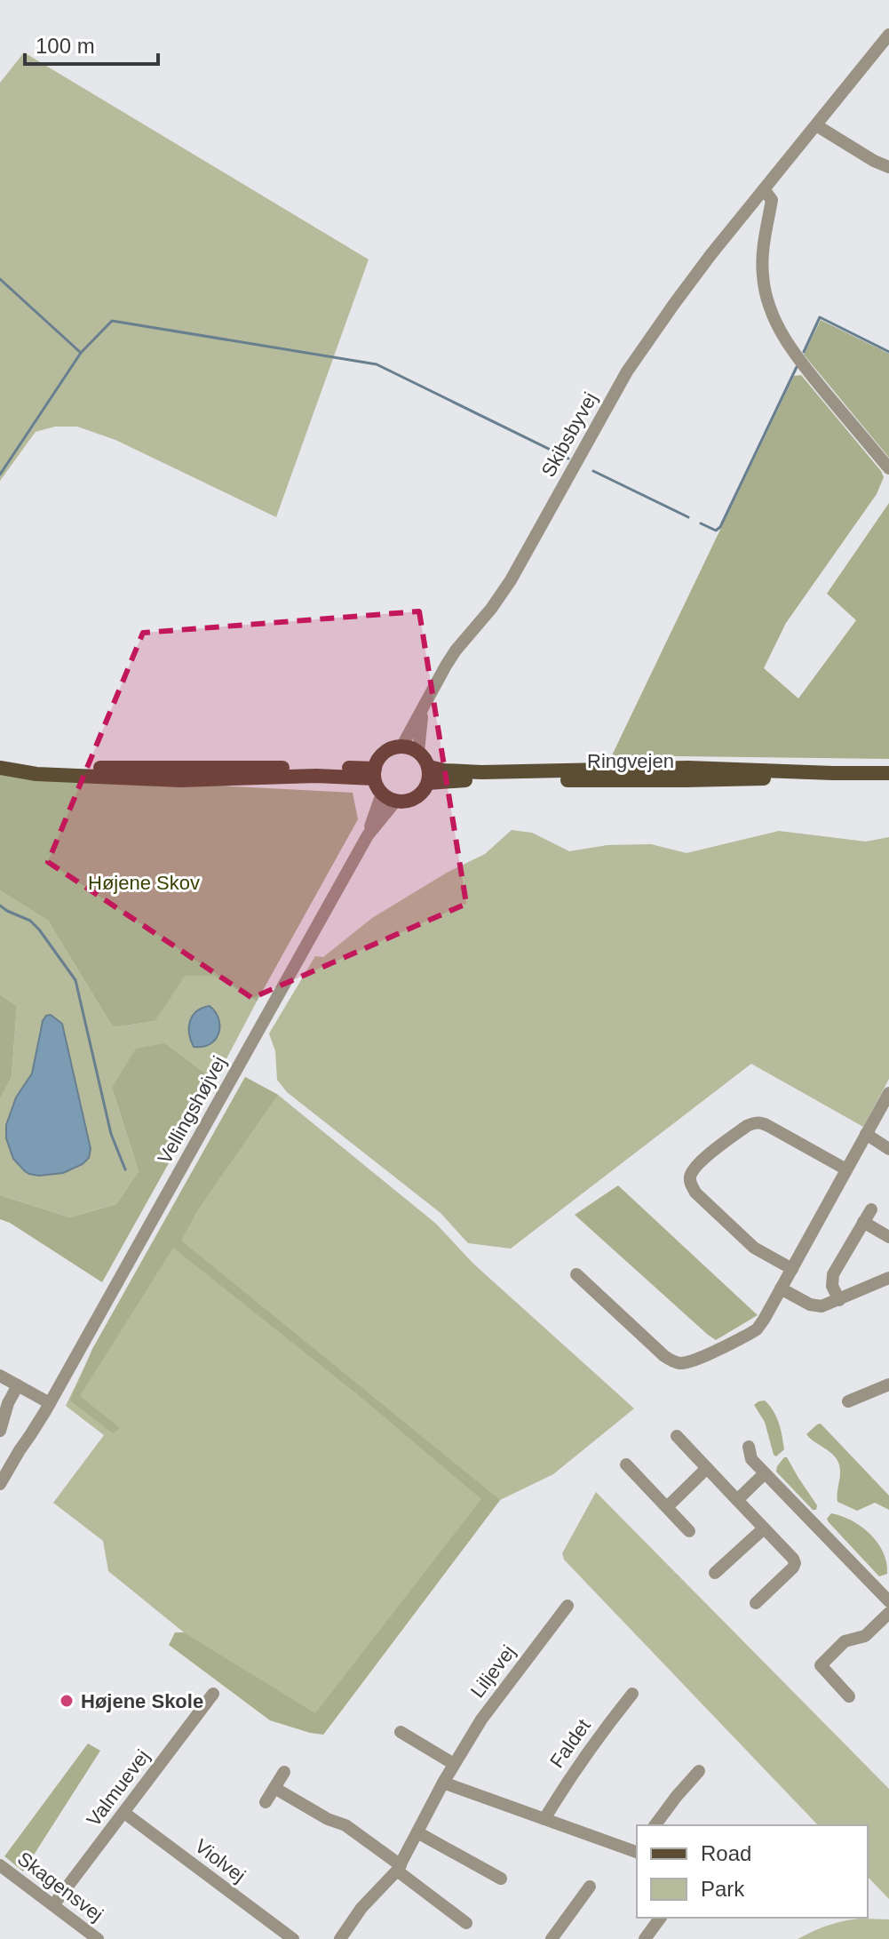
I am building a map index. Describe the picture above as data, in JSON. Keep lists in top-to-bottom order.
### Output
{
  "streets": {
    "main road": ["Ringvejen"],
    "street": [
      "Skibsbyvej",
      "Vellingshøjvej",
      "Liljevej",
      "Faldet",
      "Valmuevej",
      "Violvej",
      "Skagensvej"
    ]
  },
  "crossings": [
    ["Skibsbyvej", "Ringvejen"],
    ["Skibsbyvej", "Vellingshøjvej"],
    ["Ringvejen", "Vellingshøjvej"],
    ["Valmuevej", "Violvej"],
    ["Valmuevej", "Skagensvej"]
  ],
  "parks": ["Højene Skov"],
  "places": ["Højene Skole"],
  "legend": ["Road", "Park"],
  "scale_bar": "100 m"
}
